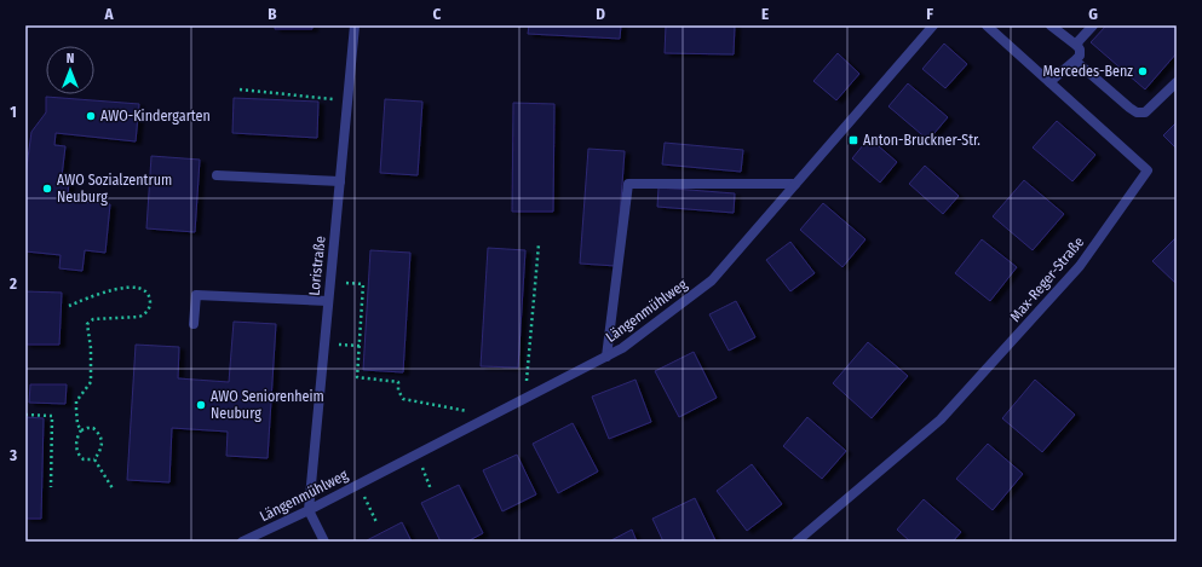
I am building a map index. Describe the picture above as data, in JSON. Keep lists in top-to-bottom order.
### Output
{
  "streets": {
    "street": ["Loristraße", "Max-Reger-Straße", "Längenmühlweg"]
  },
  "crossings": [
    ["Loristraße", "Längenmühlweg"]
  ],
  "places": {
    "other": [
      "Mercedes-Benz",
      "AWO-Kindergarten",
      "AWO Sozialzentrum Neuburg",
      "AWO Seniorenheim Neuburg"
    ],
    "transit": ["Anton-Bruckner-Str."]
  },
  "north": "top",
  "grid": {
    "columns": [
      "A",
      "B",
      "C",
      "D",
      "E",
      "F",
      "G"
    ],
    "rows": ["1", "2", "3"]
  }
}
